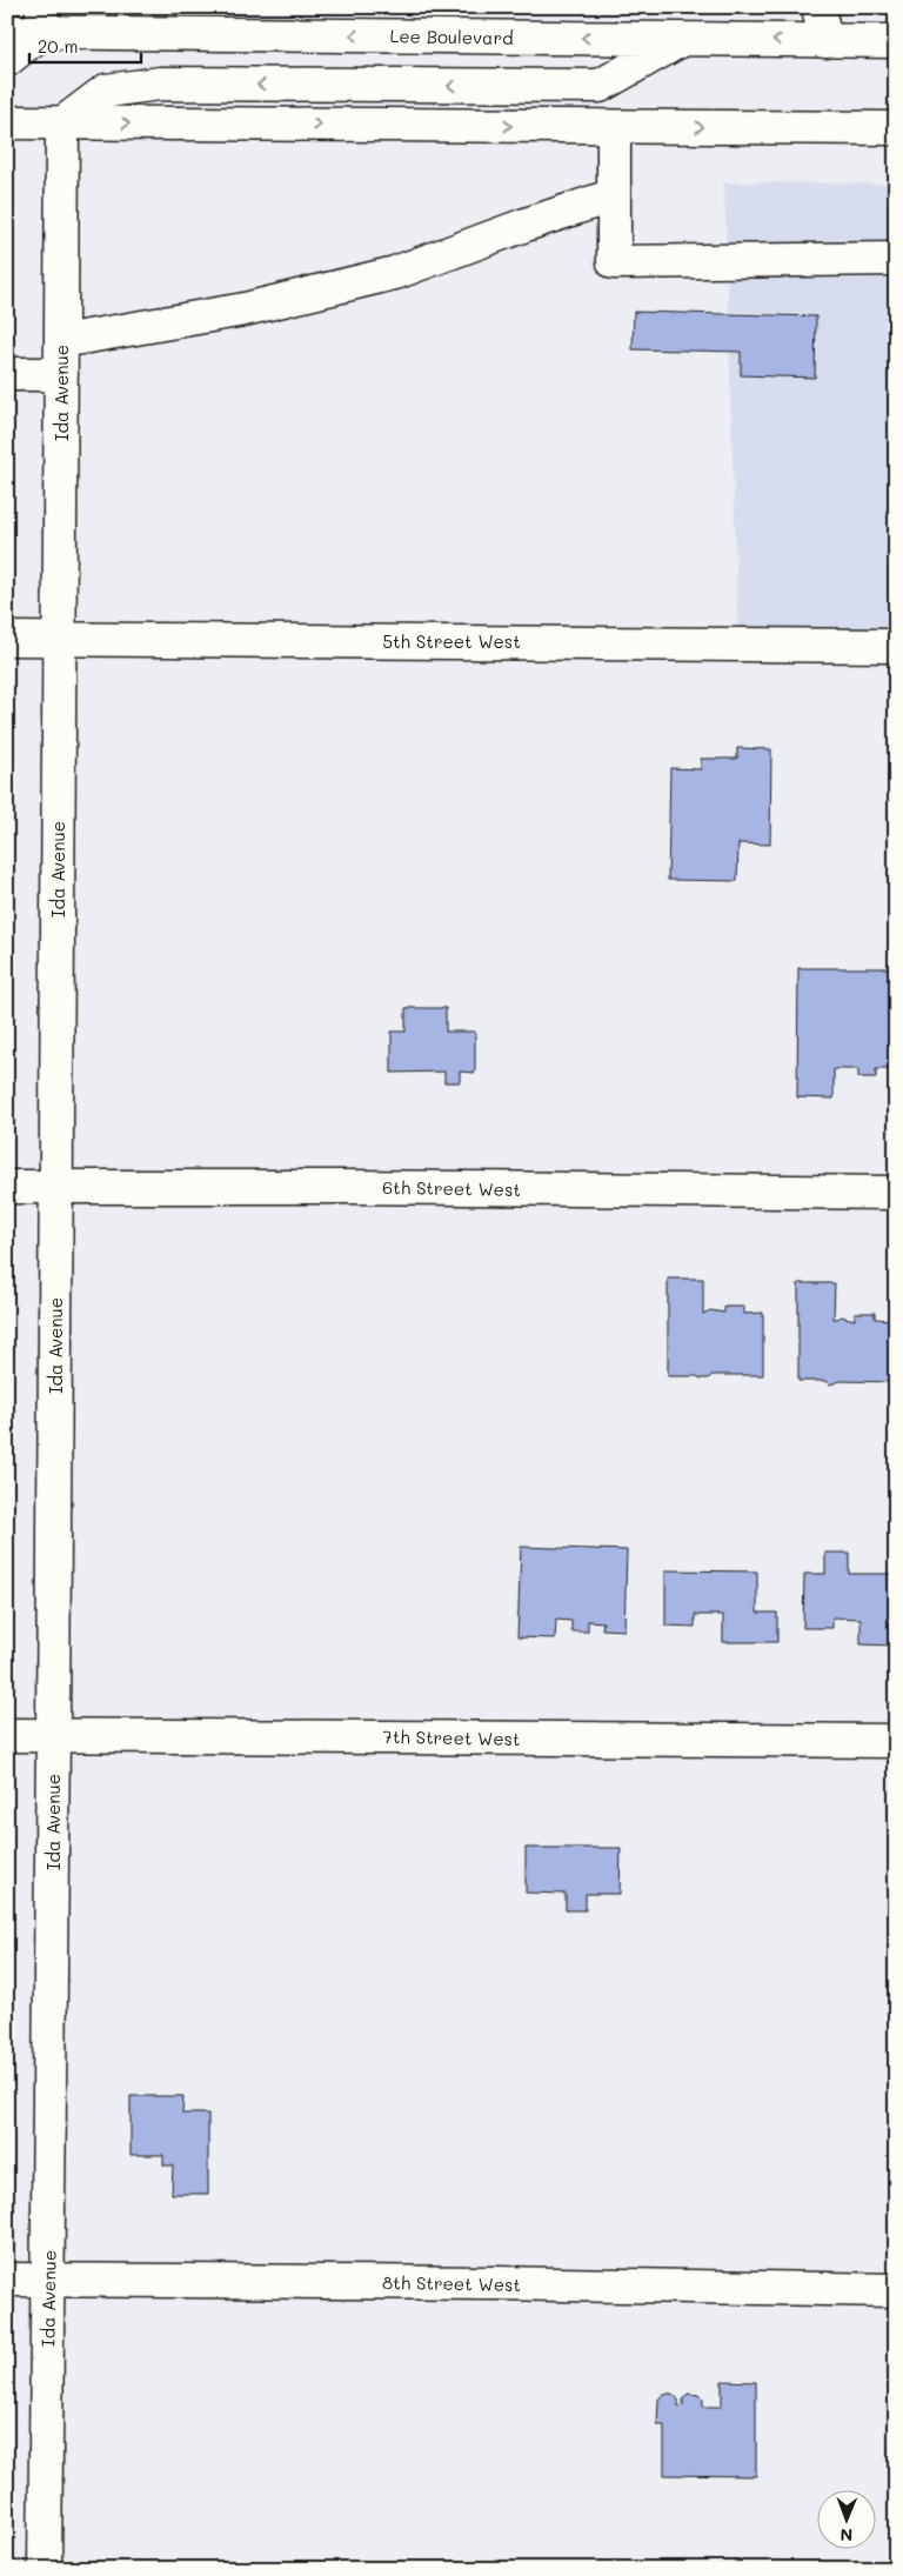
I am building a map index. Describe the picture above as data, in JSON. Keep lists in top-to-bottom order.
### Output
{
  "streets": {
    "street": [
      "Lee Boulevard",
      "Ida Avenue",
      "5th Street West",
      "6th Street West",
      "7th Street West",
      "8th Street West"
    ]
  },
  "crossings": [
    ["Ida Avenue", "5th Street West"],
    ["Ida Avenue", "6th Street West"],
    ["Ida Avenue", "7th Street West"],
    ["Ida Avenue", "8th Street West"]
  ],
  "scale_bar": "20 m",
  "north": "bottom"
}
